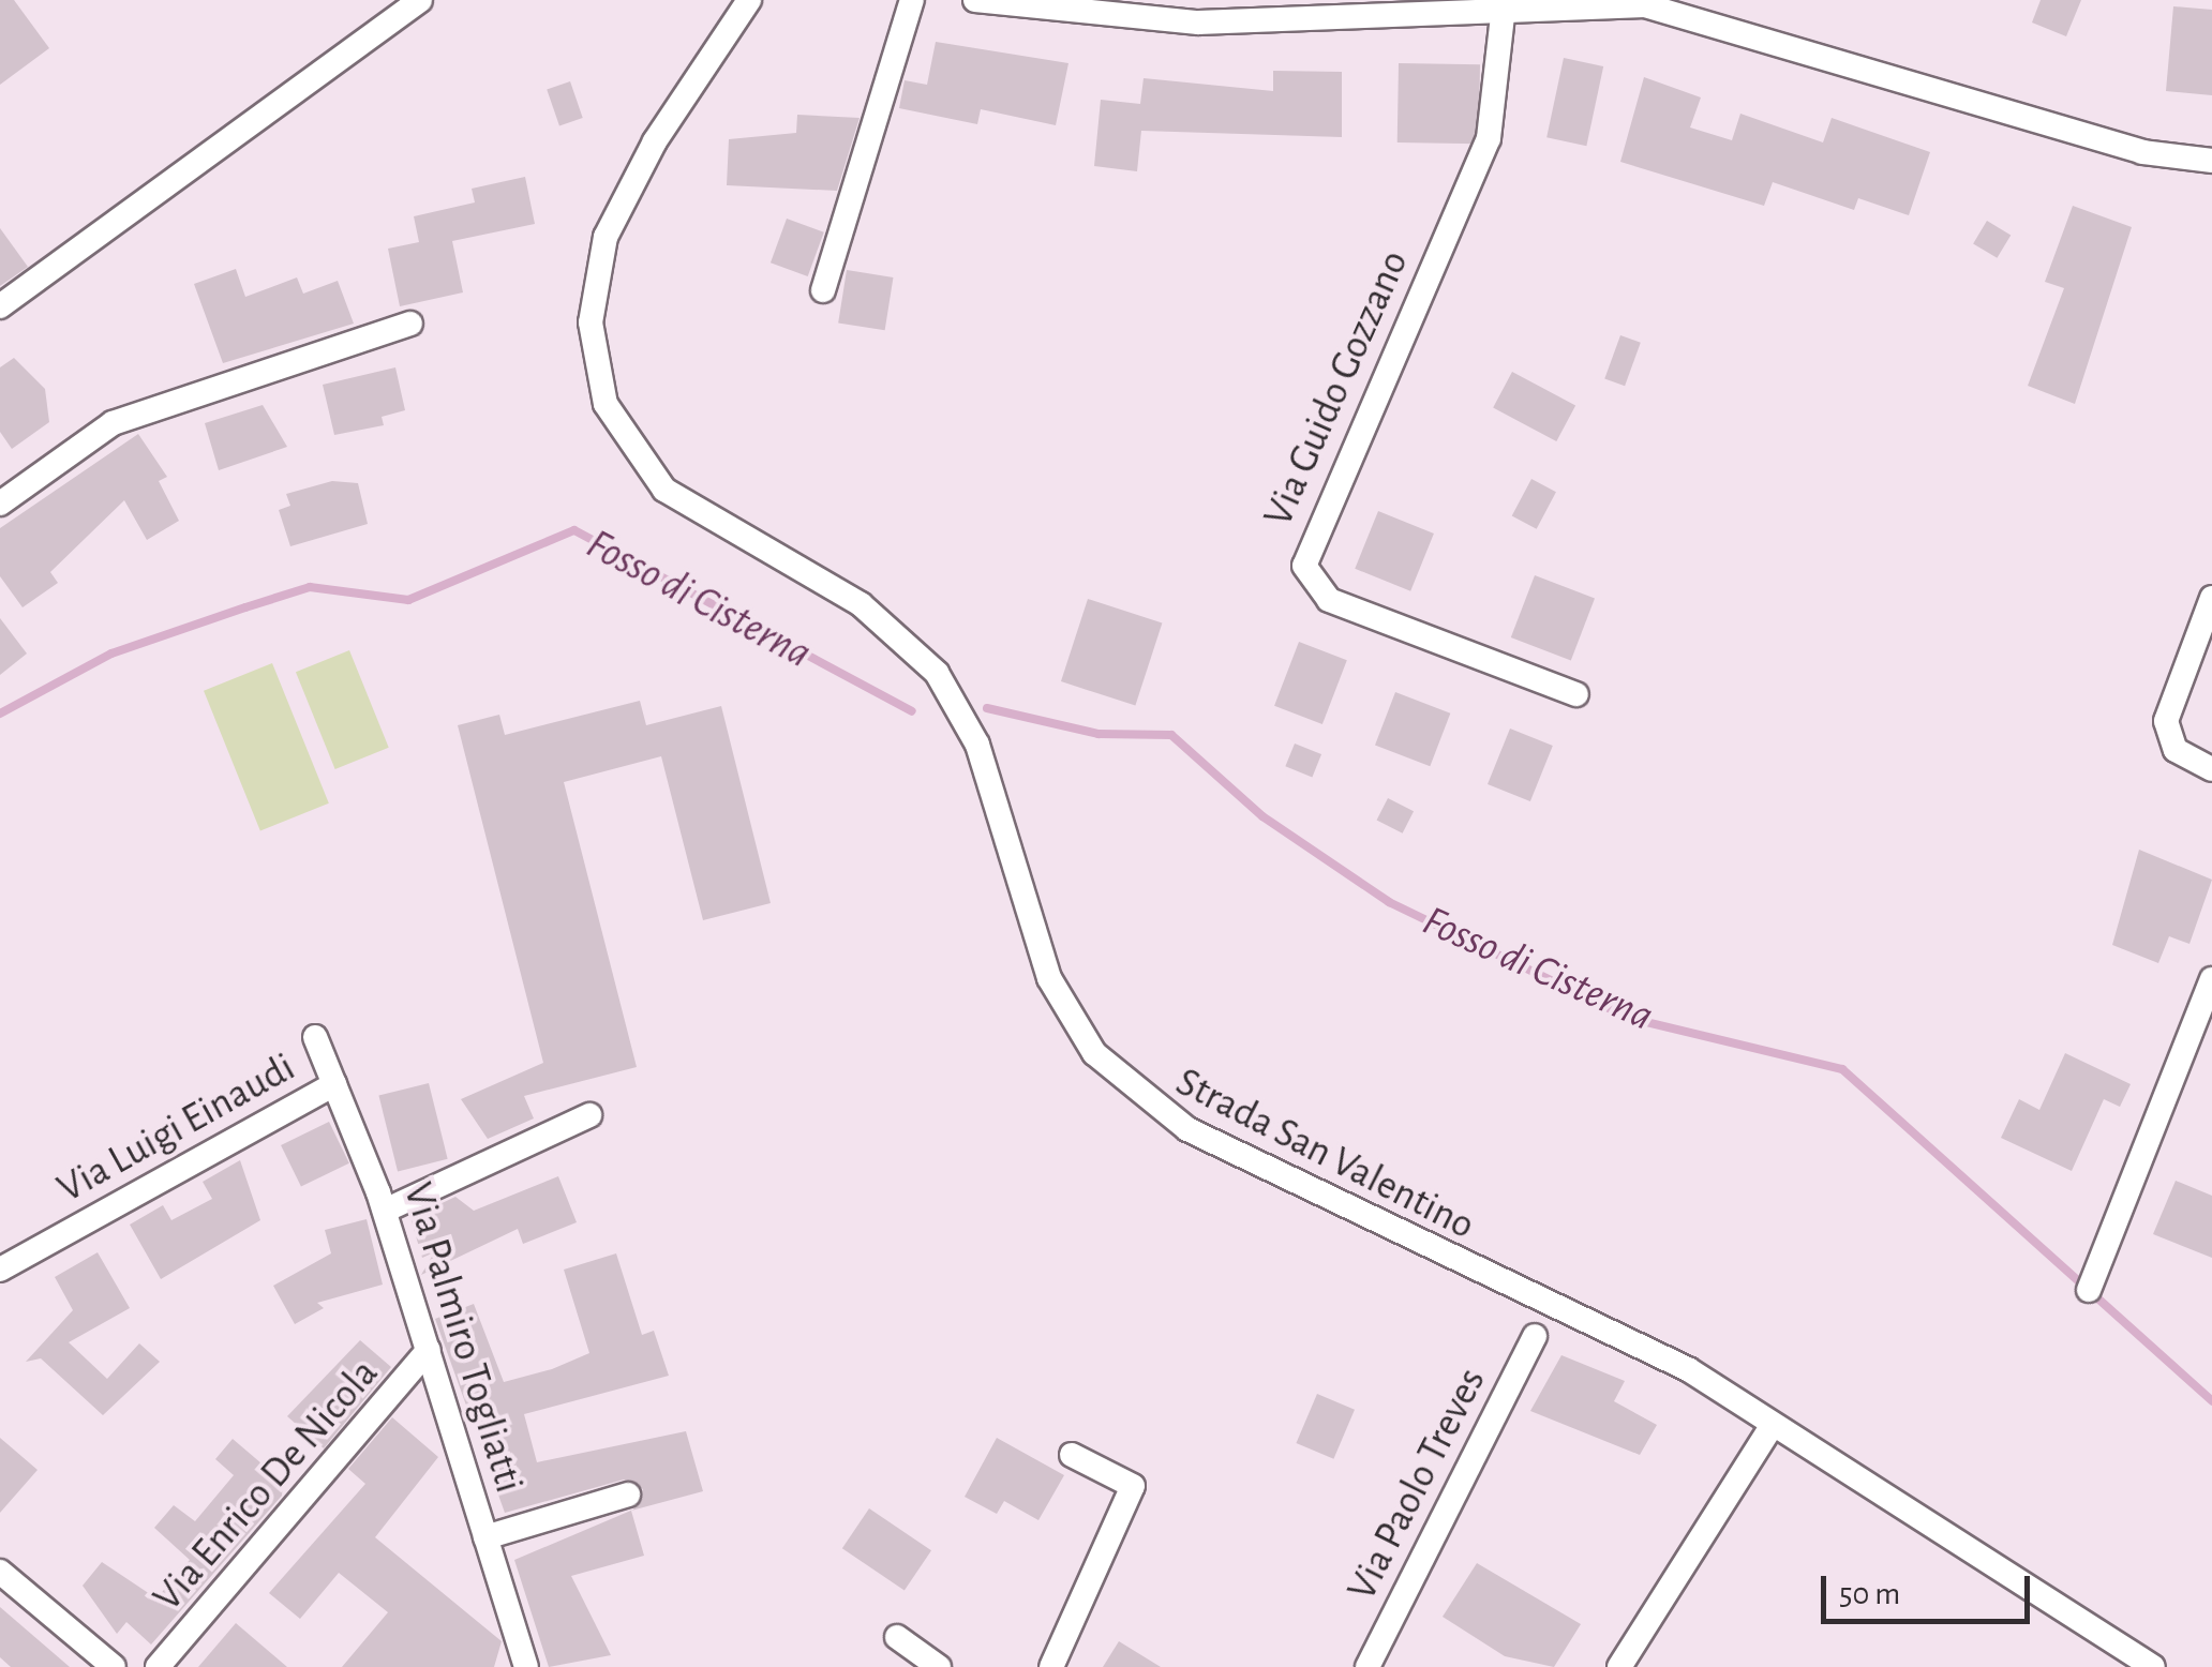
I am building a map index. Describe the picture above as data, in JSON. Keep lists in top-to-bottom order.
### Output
{
  "streets": {
    "street": [
      "Via Guido Gozzano",
      "Via Luigi Einaudi",
      "Strada San Valentino",
      "Via Palmiro Togliatti",
      "Via Paolo Treves",
      "Via Enrico De Nicola"
    ]
  },
  "crossings": [
    ["Via Luigi Einaudi", "Via Palmiro Togliatti"],
    ["Via Palmiro Togliatti", "Via Enrico De Nicola"]
  ],
  "water": ["Fosso di Cisterna"],
  "scale_bar": "50 m"
}
